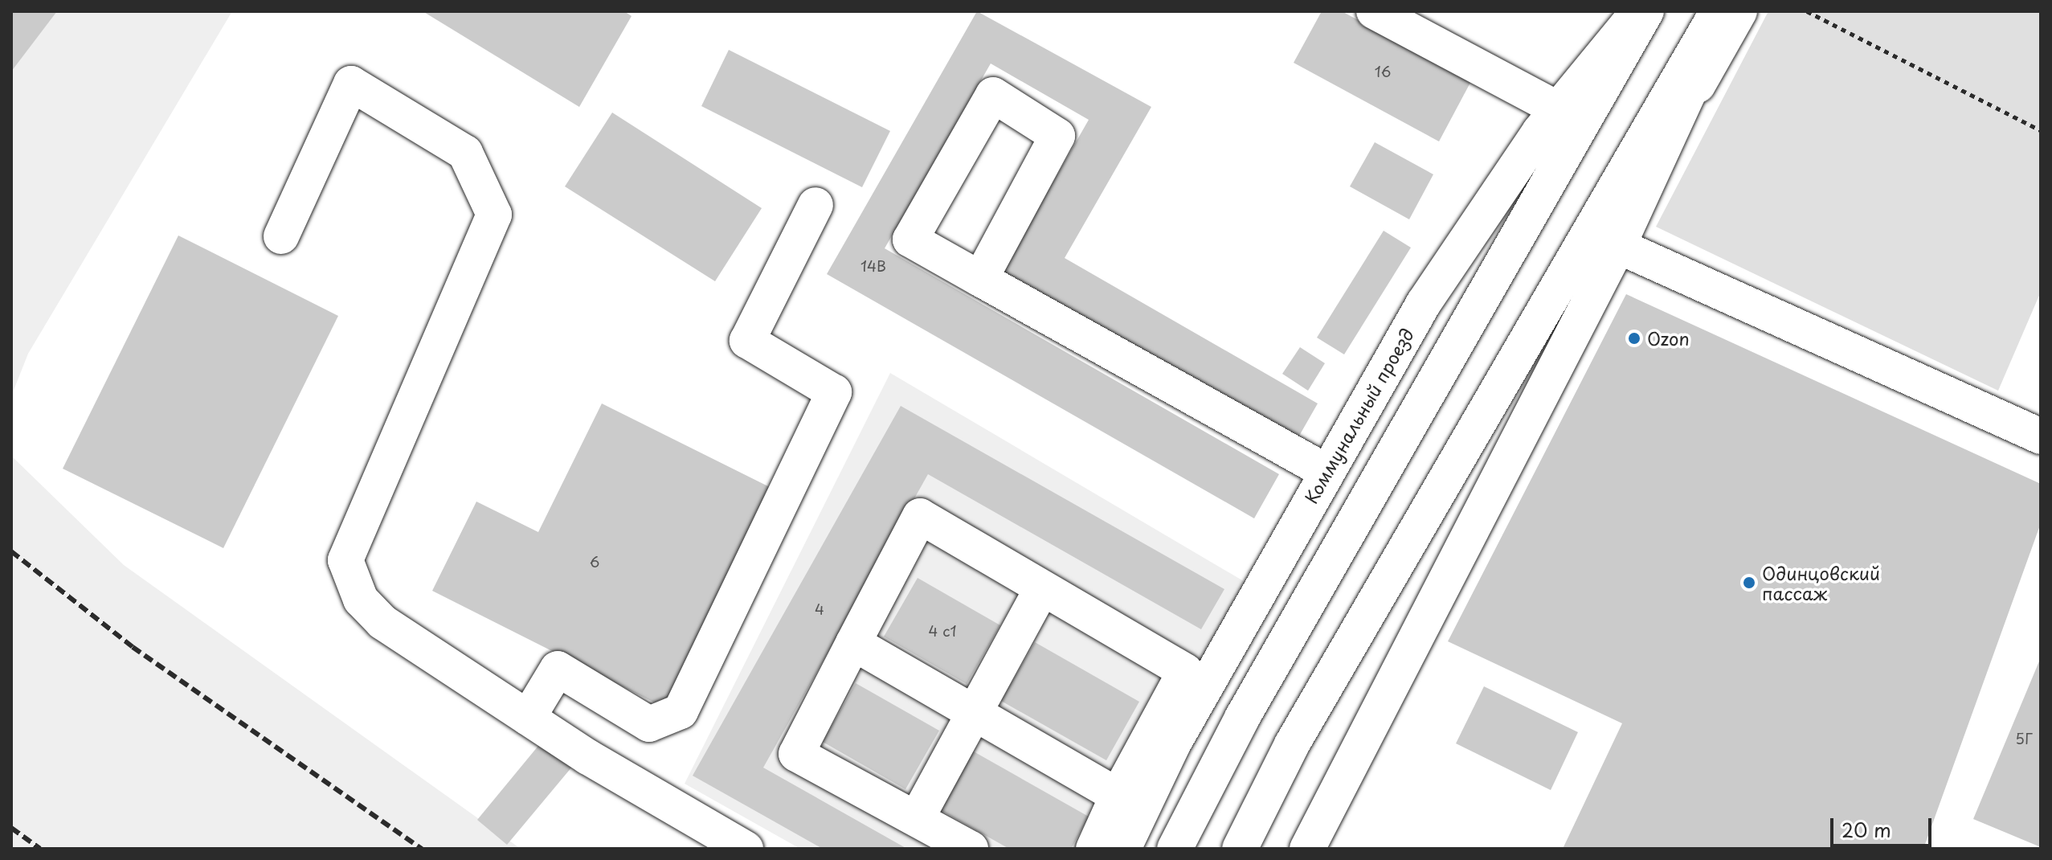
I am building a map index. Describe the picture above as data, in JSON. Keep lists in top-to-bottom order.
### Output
{
  "streets": {
    "street": ["Коммунальный проезд"]
  },
  "places": ["Ozon", "Одинцовский пассаж"],
  "house_numbers": [
    "16",
    "14В",
    "6",
    "4",
    "4 с1",
    "5Г"
  ],
  "scale_bar": "20 m"
}
